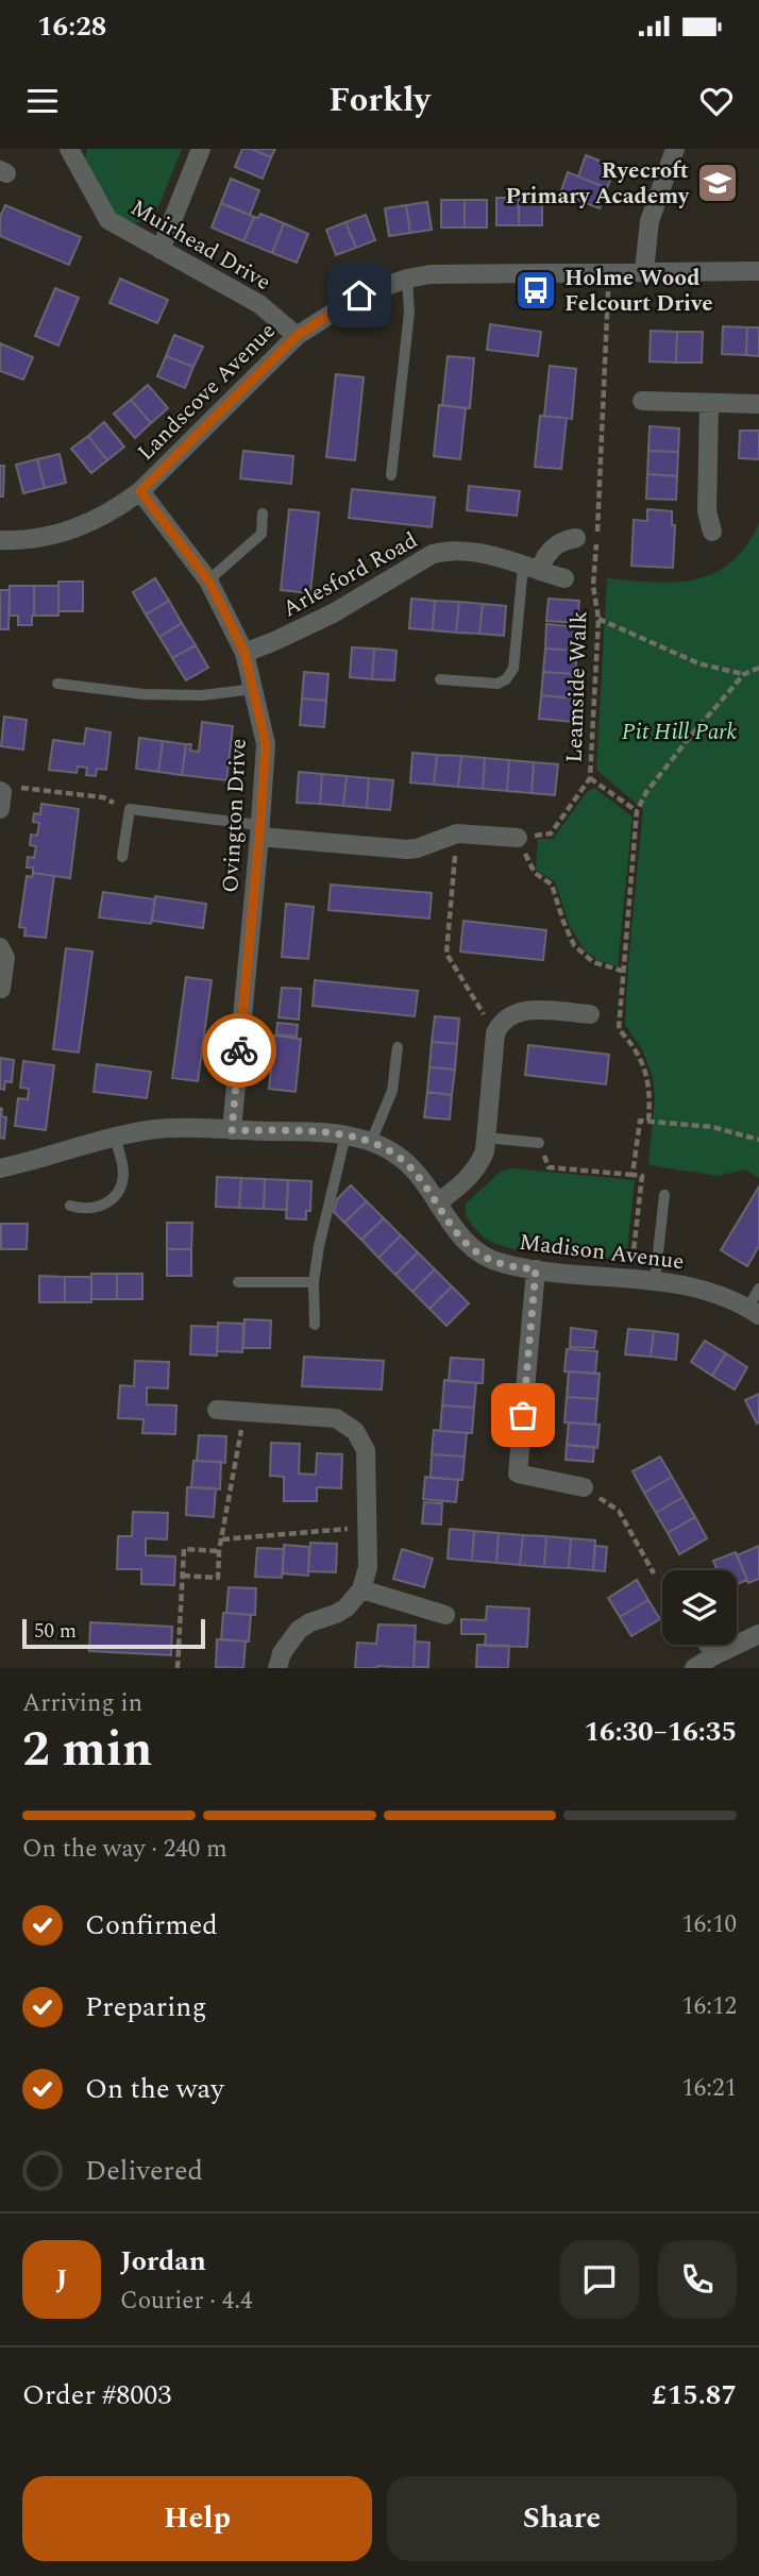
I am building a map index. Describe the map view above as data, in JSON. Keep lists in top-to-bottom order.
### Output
{
  "streets": {
    "street": [
      "Muirhead Drive",
      "Landscove Avenue",
      "Arlesford Road",
      "Ovington Drive",
      "Madison Avenue"
    ],
    "path": ["Leamside Walk"]
  },
  "crossings": [
    ["Muirhead Drive", "Landscove Avenue"],
    ["Landscove Avenue", "Leamside Walk"],
    ["Landscove Avenue", "Ovington Drive"],
    ["Arlesford Road", "Ovington Drive"],
    ["Ovington Drive", "Madison Avenue"]
  ],
  "parks": ["Pit Hill Park"],
  "places": {
    "school or university": ["Ryecroft Primary Academy"],
    "bus stop": ["Holme Wood Felcourt Drive"]
  },
  "scale_bar": "50 m",
  "page": {
    "status": "16:28",
    "header": "Forkly",
    "scale": "50 m",
    "heading": ["2 min", "Arriving in", "16:30–16:35"],
    "panel": [
      "Jordan",
      "Courier · 4.4",
      "Order #8003",
      "£15.87"
    ],
    "bar": "On the way · 240 m",
    "list": [
      ["Confirmed", "16:10"],
      ["Preparing", "16:12"],
      ["On the way", "16:21"],
      "Delivered"
    ],
    "round": "J",
    "buttons": ["Help", "Share"]
  }
}
